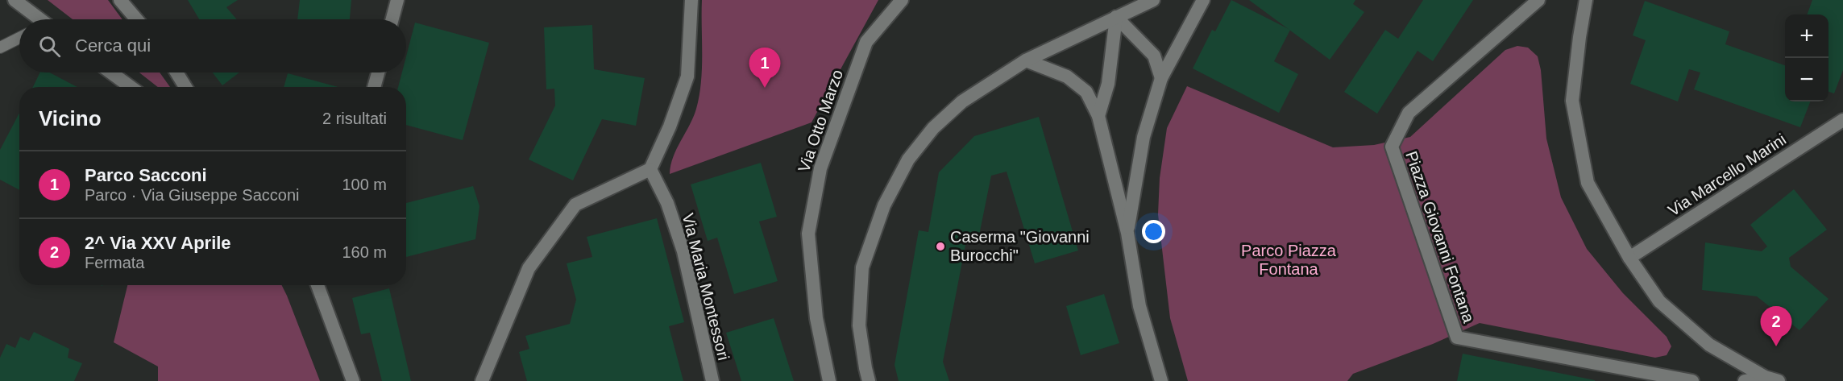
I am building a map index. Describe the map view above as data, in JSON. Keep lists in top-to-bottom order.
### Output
{
  "streets": {
    "street": [
      "Via Otto Marzo",
      "Via Marcello Marini",
      "Piazza Giovanni Fontana",
      "Via Maria Montessori"
    ]
  },
  "parks": ["Parco Piazza Fontana"],
  "places": ["Caserma \"Giovanni Burocchi\""],
  "page": {
    "map_buttons": ["+", "−"],
    "search": "Cerca qui",
    "pins": ["1", "2"],
    "heading": ["Vicino", "2 risultati"],
    "list": [
      {
        "mark": "1",
        "name": "Parco Sacconi",
        "note": "Parco · Via Giuseppe Sacconi",
        "value": "100 m"
      },
      {
        "mark": "2",
        "name": "2^ Via XXV Aprile",
        "note": "Fermata",
        "value": "160 m"
      }
    ]
  }
}
